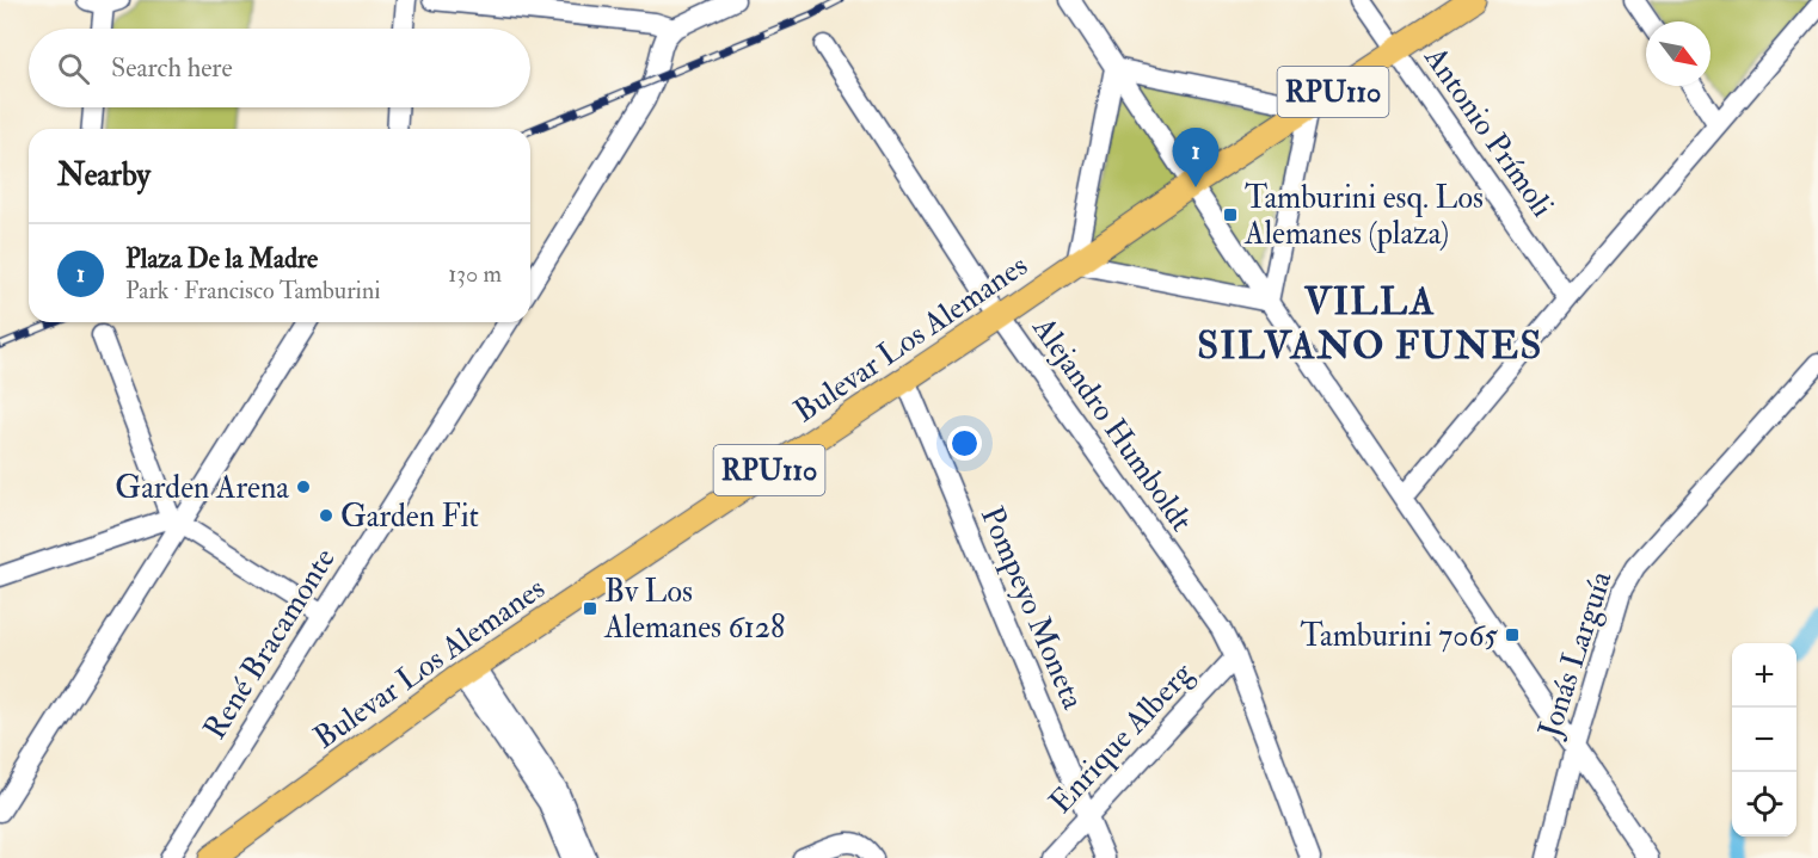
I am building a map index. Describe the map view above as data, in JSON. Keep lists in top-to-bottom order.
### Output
{
  "streets": {
    "main road": ["RPU110", "Bulevar Los Alemanes"],
    "street": [
      "Antonio Prímoli",
      "Alejandro Humboldt",
      "Pompeyo Moneta",
      "René Bracamonte",
      "Jonás Larguía",
      "Enrique Alberg"
    ]
  },
  "crossings": [
    ["Antonio Prímoli", "Bulevar Los Alemanes"],
    ["Bulevar Los Alemanes", "Alejandro Humboldt"],
    ["Bulevar Los Alemanes", "Pompeyo Moneta"],
    ["Alejandro Humboldt", "Enrique Alberg"],
    ["Pompeyo Moneta", "Enrique Alberg"]
  ],
  "districts": ["VILLA SILVANO FUNES"],
  "places": {
    "transit": ["Tamburini esq. Los Alemanes (plaza)", "Bv Los Alemanes 6128", "Tamburini 7065"],
    "other": ["Garden Arena", "Garden Fit"]
  },
  "north": "bottom right",
  "page": {
    "search": "Search here",
    "pins": "1",
    "heading": "Nearby",
    "list": [
      {
        "mark": "1",
        "name": "Plaza De la Madre",
        "note": "Park · Francisco Tamburini",
        "value": "130 m"
      }
    ],
    "map_buttons": ["+", "−"]
  }
}
